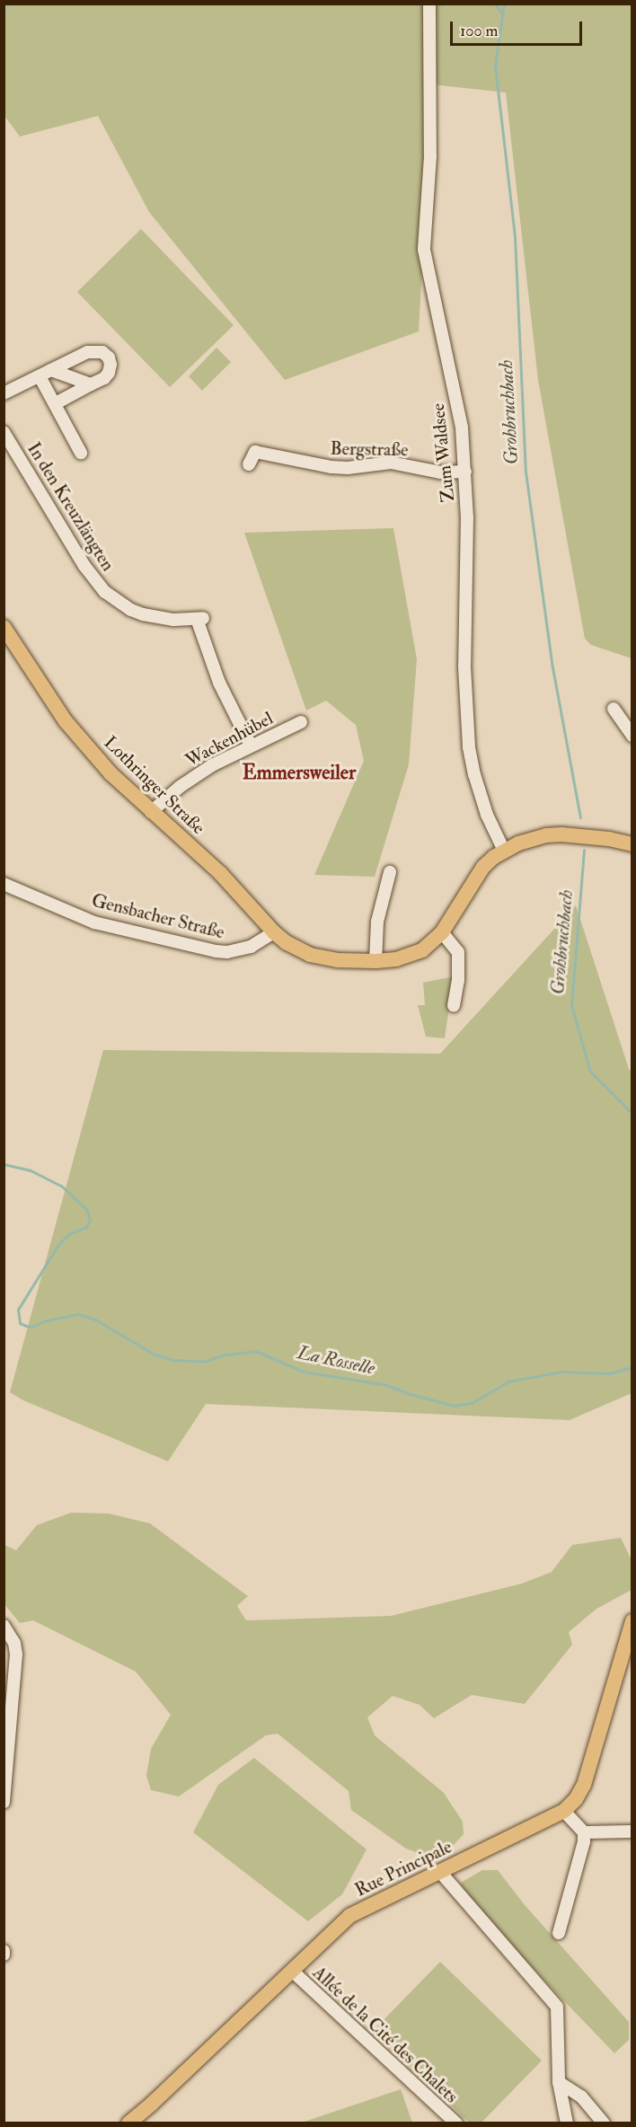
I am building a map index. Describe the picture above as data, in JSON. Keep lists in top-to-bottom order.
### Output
{
  "streets": {
    "main road": ["Lothringer Straße", "Rue Principale"],
    "street": [
      "Bergstraße",
      "Zum Waldsee",
      "In den Kreuzlängten",
      "Wackenhübel",
      "Gensbacher Straße",
      "Allée de la Cité des Chalets"
    ]
  },
  "crossings": [
    ["Bergstraße", "Zum Waldsee"],
    ["In den Kreuzlängten", "Wackenhübel"],
    ["Wackenhübel", "Lothringer Straße"],
    ["Lothringer Straße", "Gensbacher Straße"],
    ["Rue Principale", "Allée de la Cité des Chalets"]
  ],
  "districts": ["Emmersweiler"],
  "water": ["Grohbruchbach", "La Rosselle"],
  "scale_bar": "100 m"
}
